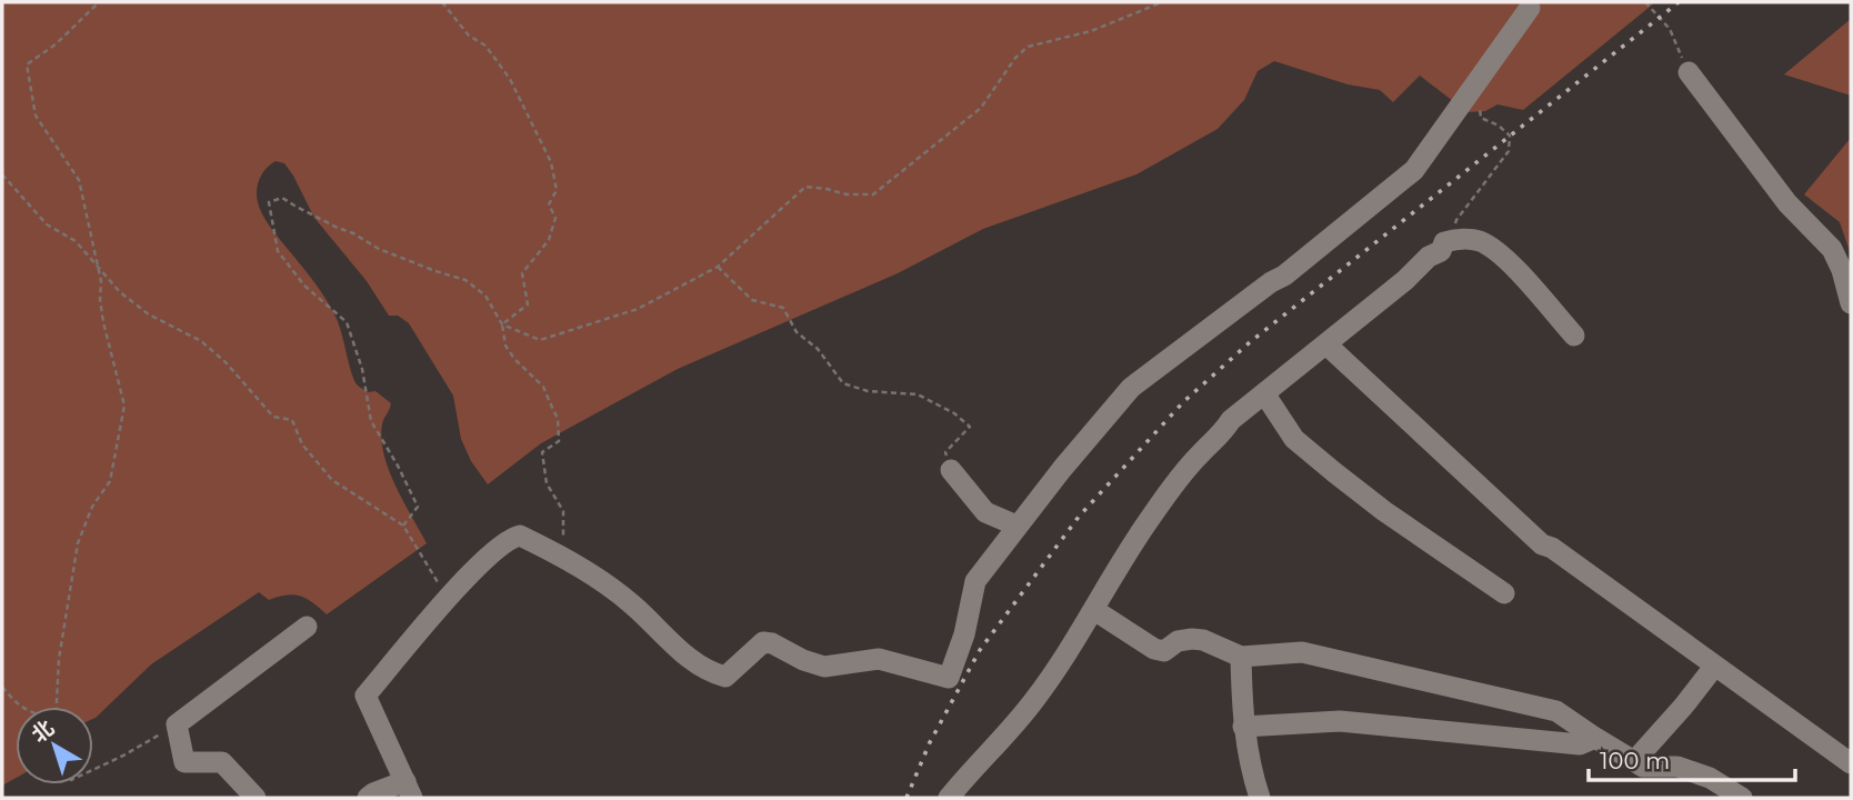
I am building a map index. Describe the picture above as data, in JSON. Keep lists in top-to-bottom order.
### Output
{
  "scale_bar": "100 m",
  "north": "top left"
}
